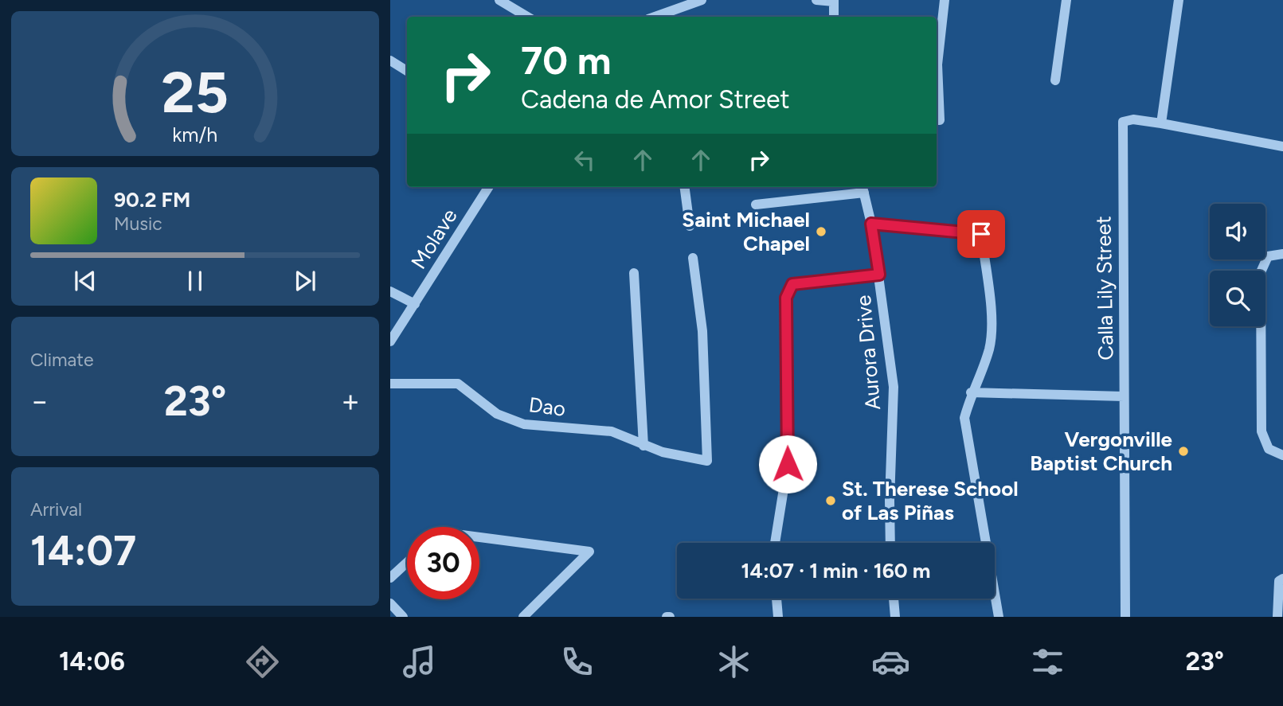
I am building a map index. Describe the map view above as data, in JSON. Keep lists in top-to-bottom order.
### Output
{
  "streets": {
    "street": [
      "Molave",
      "Calla Lily Street",
      "Aurora Drive",
      "Dao"
    ]
  },
  "places": ["Saint Michael Chapel", "Vergonville Baptist Church", "St. Therese School of Las Piñas"],
  "page": {
    "turn": ["70 m", "Cadena de Amor Street"],
    "song": ["90.2 FM", "Music"],
    "tile": [
      "Climate",
      ["Arrival", "14:07"]
    ],
    "heat": ["−", "23°", "+"],
    "limit": "30",
    "trip": "14:07 · 1 min · 160 m",
    "tabs": ["14:06", "23°"],
    "gauge": ["25", "km/h"]
  }
}
